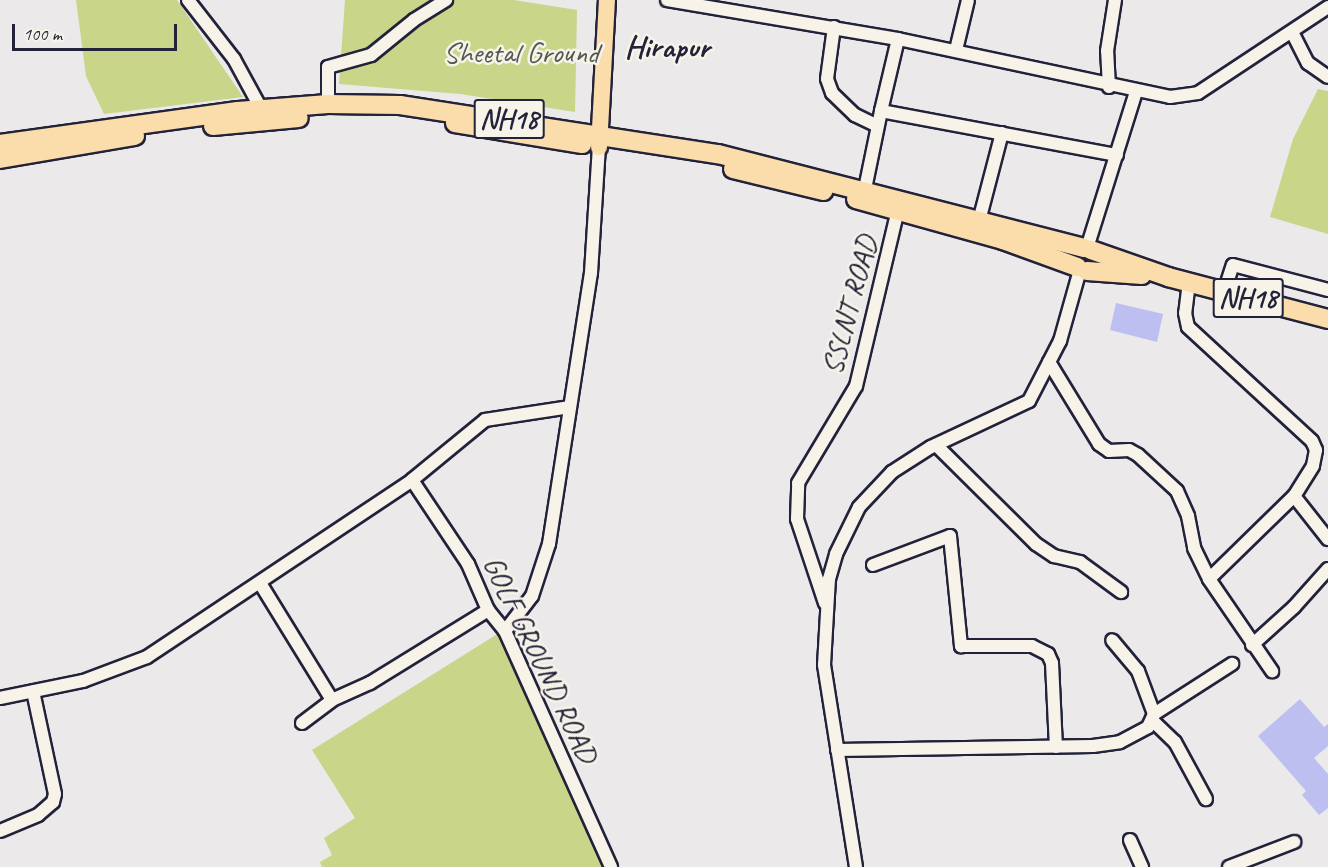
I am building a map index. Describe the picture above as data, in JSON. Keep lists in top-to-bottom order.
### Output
{
  "streets": {
    "highway": ["NH18"],
    "street": ["SSLNT ROAD", "GOLF GROUND ROAD"]
  },
  "crossings": [
    ["NH18", "SSLNT ROAD"]
  ],
  "districts": ["Hirapur"],
  "parks": ["Sheetal Ground"],
  "scale_bar": "100 m"
}
